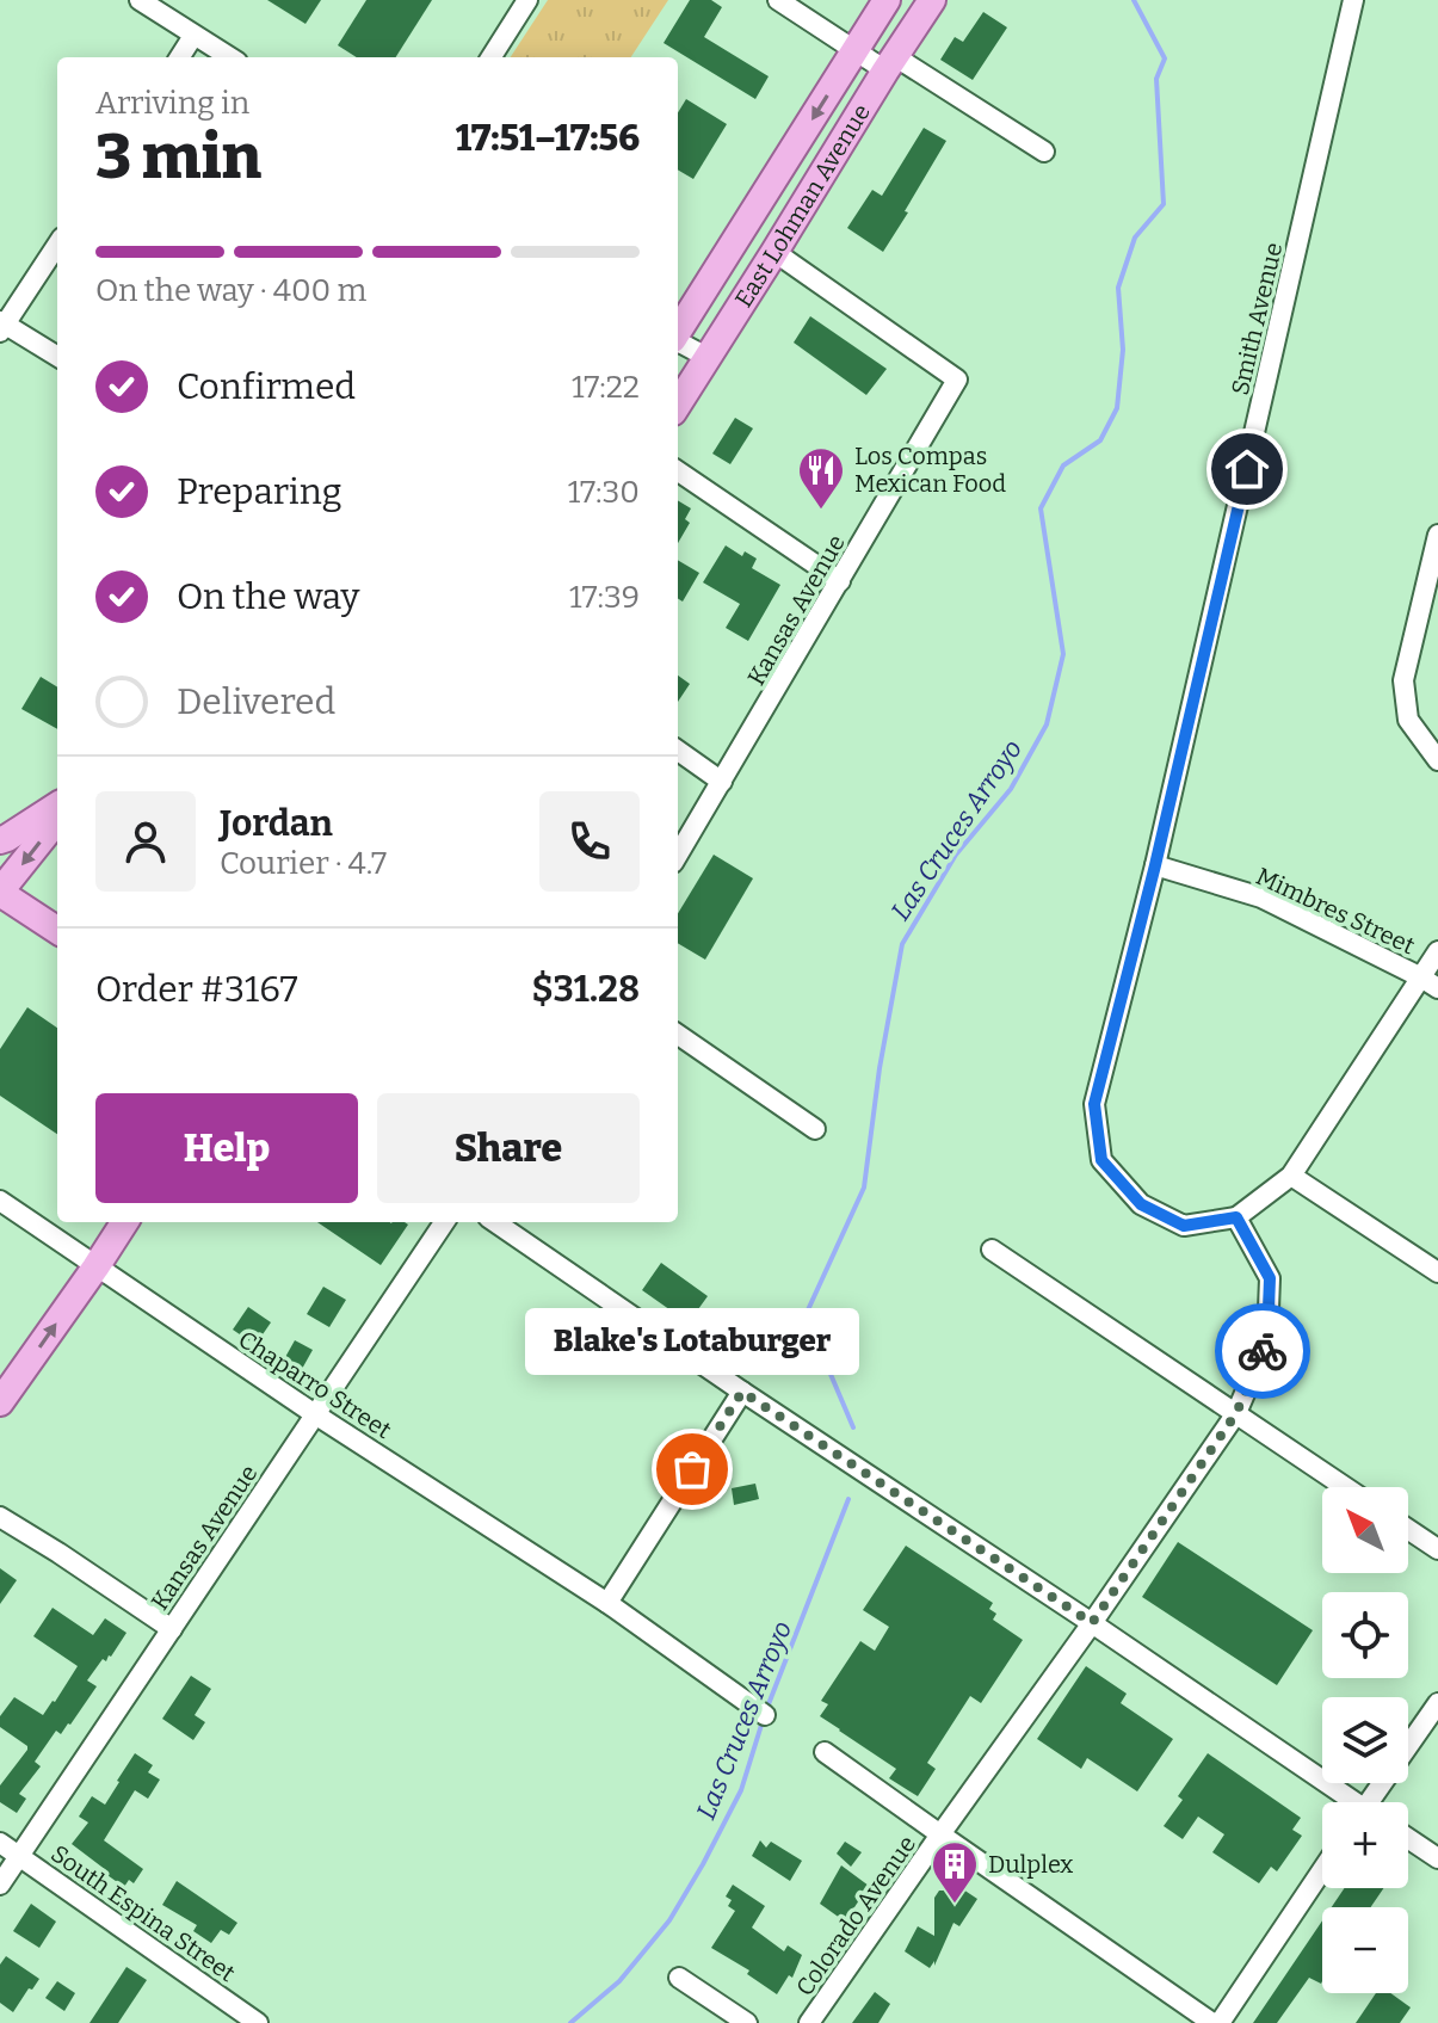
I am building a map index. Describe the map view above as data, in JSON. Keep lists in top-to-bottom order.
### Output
{
  "streets": {
    "main road": ["East Lohman Avenue"],
    "street": [
      "Smith Avenue",
      "Kansas Avenue",
      "Mimbres Street",
      "Chaparro Street",
      "South Espina Street",
      "Colorado Avenue"
    ]
  },
  "crossings": [
    ["East Lohman Avenue", "Kansas Avenue"],
    ["Smith Avenue", "Mimbres Street"],
    ["Smith Avenue", "Colorado Avenue"],
    ["Kansas Avenue", "Chaparro Street"],
    ["Kansas Avenue", "South Espina Street"]
  ],
  "water": ["Las Cruces Arroyo"],
  "places": {
    "restaurant": ["Los Compas Mexican Food"],
    "other": ["Blake's Lotaburger"],
    "building": ["Dulplex"]
  },
  "north": "top left",
  "page": {
    "heading": ["3 min", "Arriving in", "17:51–17:56"],
    "panel": [
      "Jordan",
      "Courier · 4.7",
      "Order #3167",
      "$31.28"
    ],
    "bar": "On the way · 400 m",
    "list": [
      ["Confirmed", "17:22"],
      ["Preparing", "17:30"],
      ["On the way", "17:39"],
      "Delivered"
    ],
    "buttons": ["Help", "Share"],
    "bubble": "Blake's Lotaburger",
    "map_buttons": ["+", "−"]
  }
}
